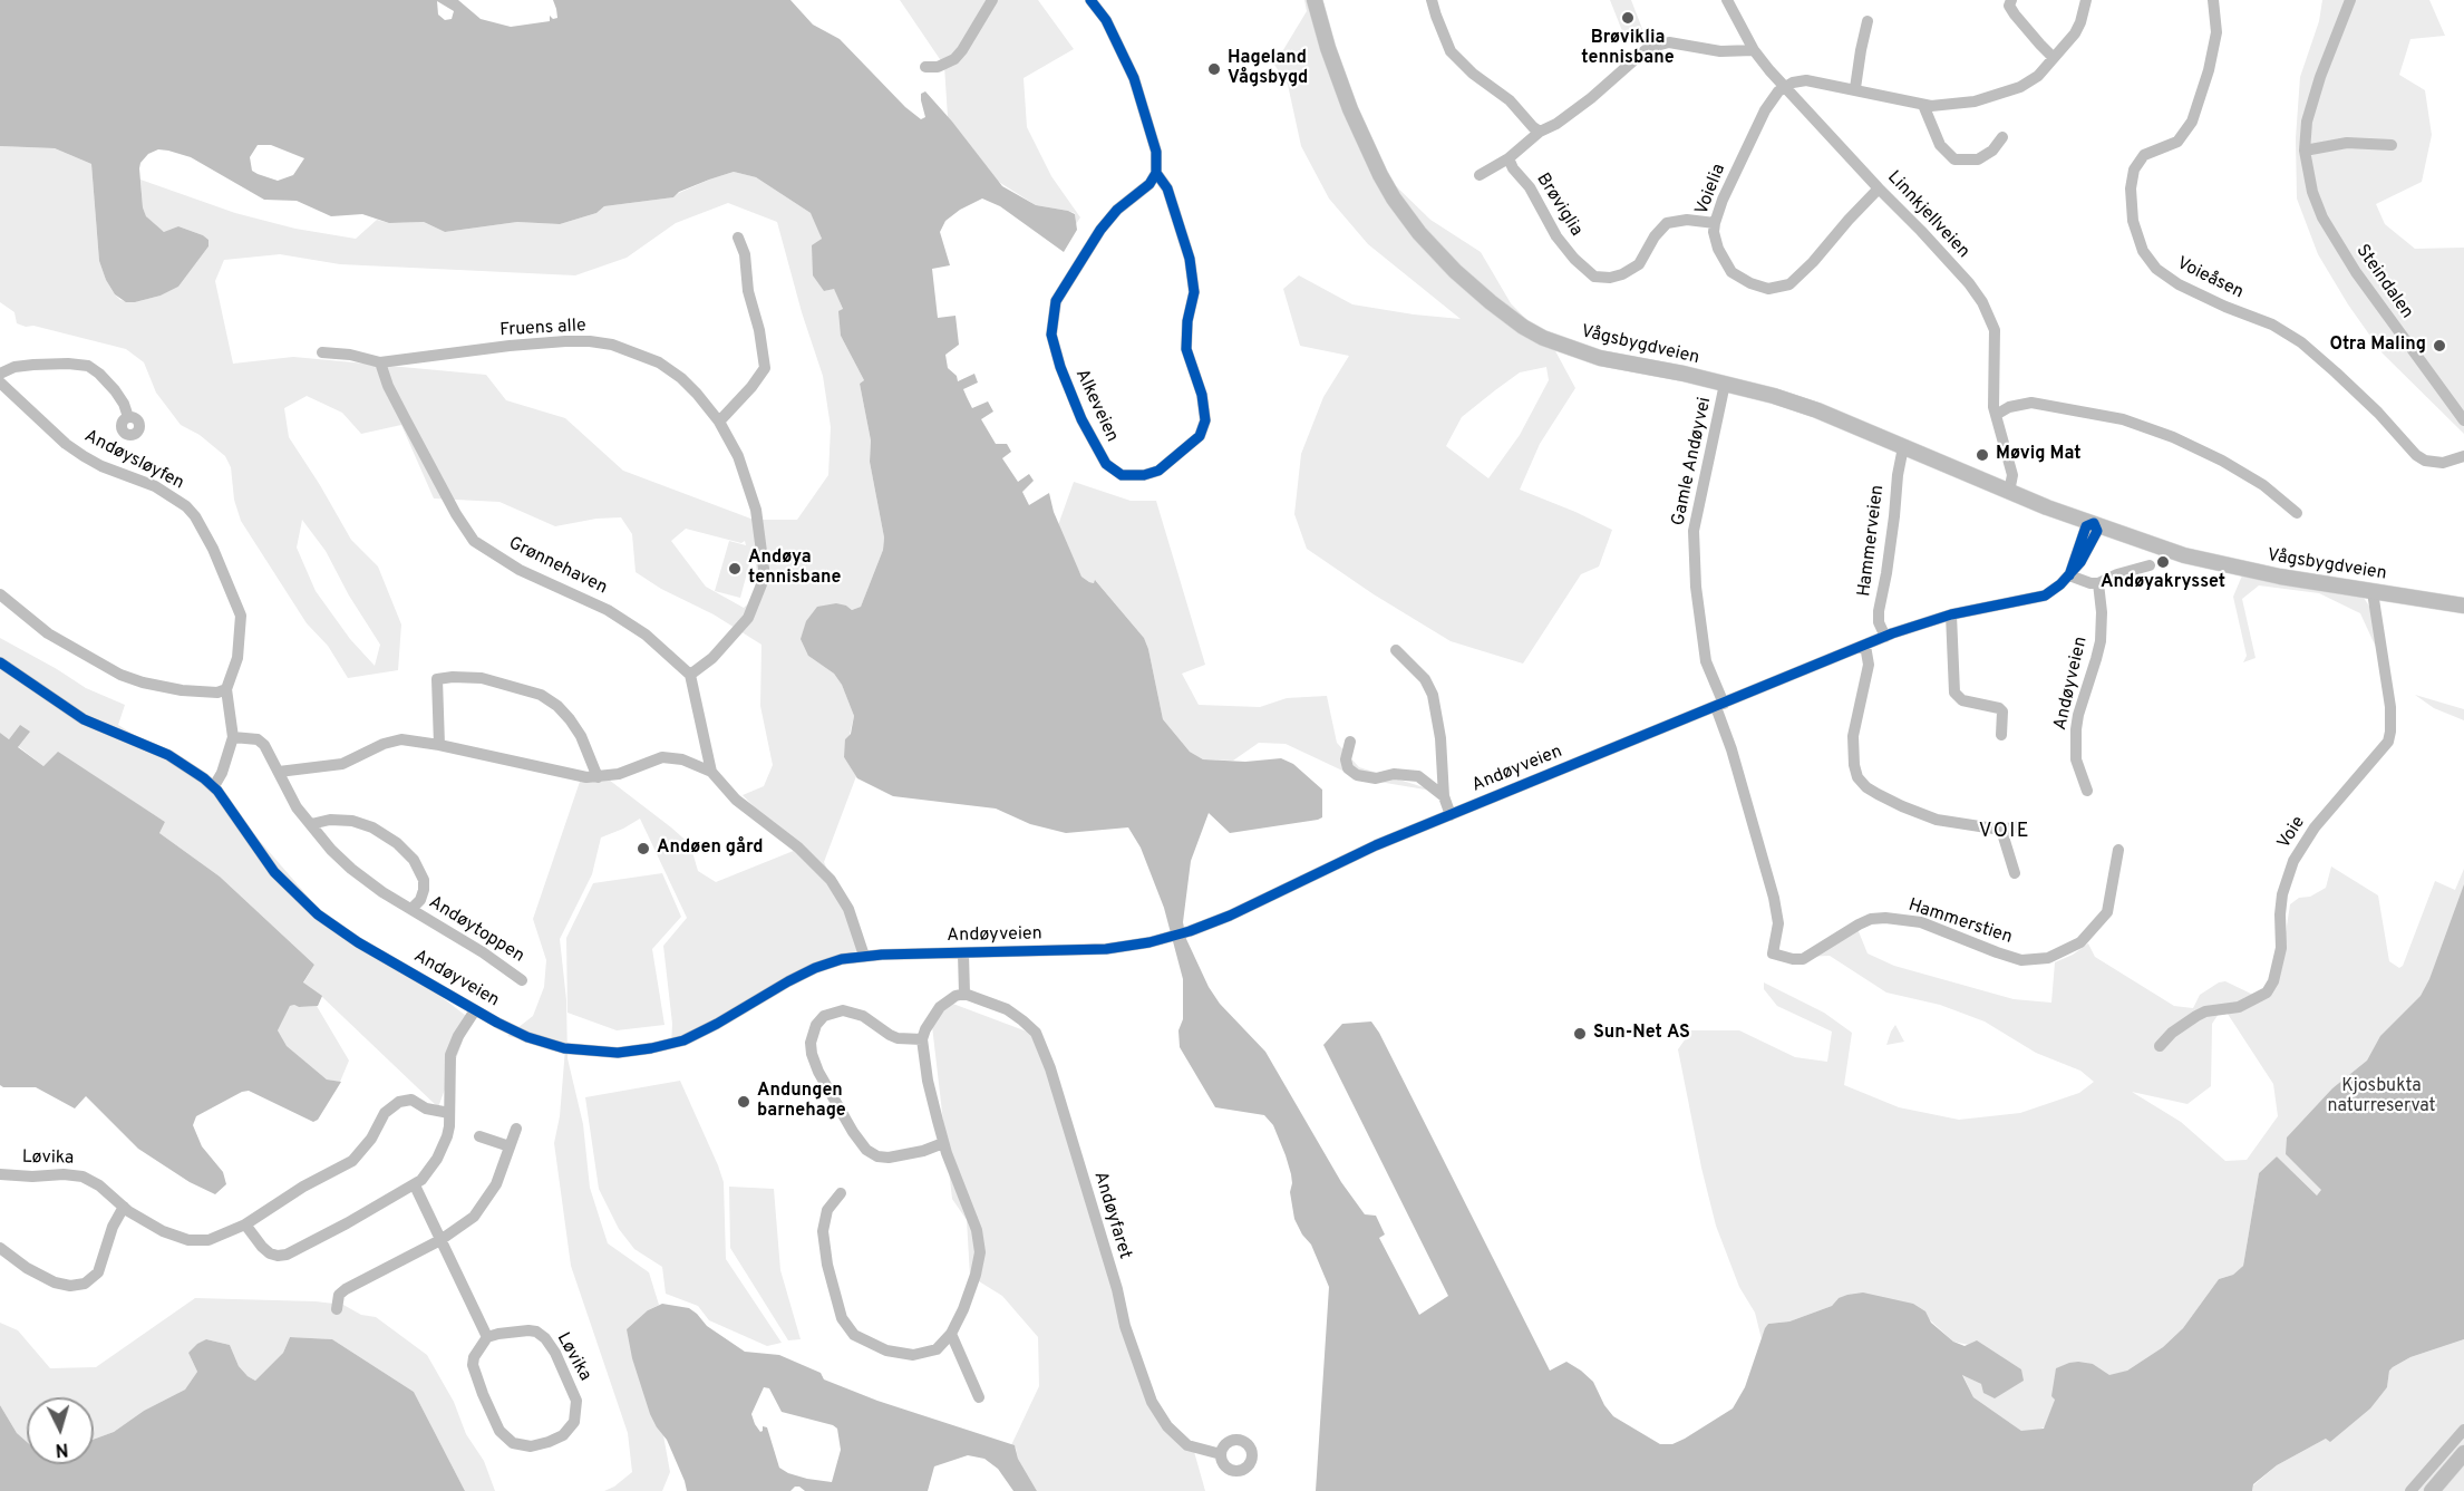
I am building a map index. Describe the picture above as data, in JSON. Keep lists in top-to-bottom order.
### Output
{
  "streets": {
    "main road": ["Vågsbygdveien"],
    "street": [
      "Voielia",
      "Brøviglia",
      "Linnkjellveien",
      "Voieåsen",
      "Steindalen",
      "Fruens alle",
      "Alkeveien",
      "Andøysløyfen",
      "Gamle Andøyvei",
      "Hammerveien",
      "Grønnehaven",
      "Andøyveien",
      "Voie",
      "Hammerstien",
      "Andøytoppen",
      "Løvika",
      "Andøyfaret"
    ]
  },
  "crossings": [
    ["Voielia", "Brøviglia"],
    ["Voielia", "Linnkjellveien"],
    ["Linnkjellveien", "Vågsbygdveien"],
    ["Fruens alle", "Grønnehaven"],
    ["Vågsbygdveien", "Gamle Andøyvei"],
    ["Vågsbygdveien", "Hammerveien"],
    ["Vågsbygdveien", "Voie"],
    ["Gamle Andøyvei", "Andøyveien"],
    ["Gamle Andøyvei", "Hammerstien"],
    ["Hammerveien", "Andøyveien"],
    ["Andøyveien", "Hammerstien"]
  ],
  "districts": ["VOIE"],
  "parks": ["Kjosbukta naturreservat"],
  "places": [
    "Brøviklia tennisbane",
    "Hageland Vågsbygd",
    "Otra Maling",
    "Møvig Mat",
    "Andøyakrysset",
    "Andøya tennisbane",
    "Andøen gård",
    "Sun-Net AS",
    "Andungen barnehage"
  ],
  "north": "bottom"
}
